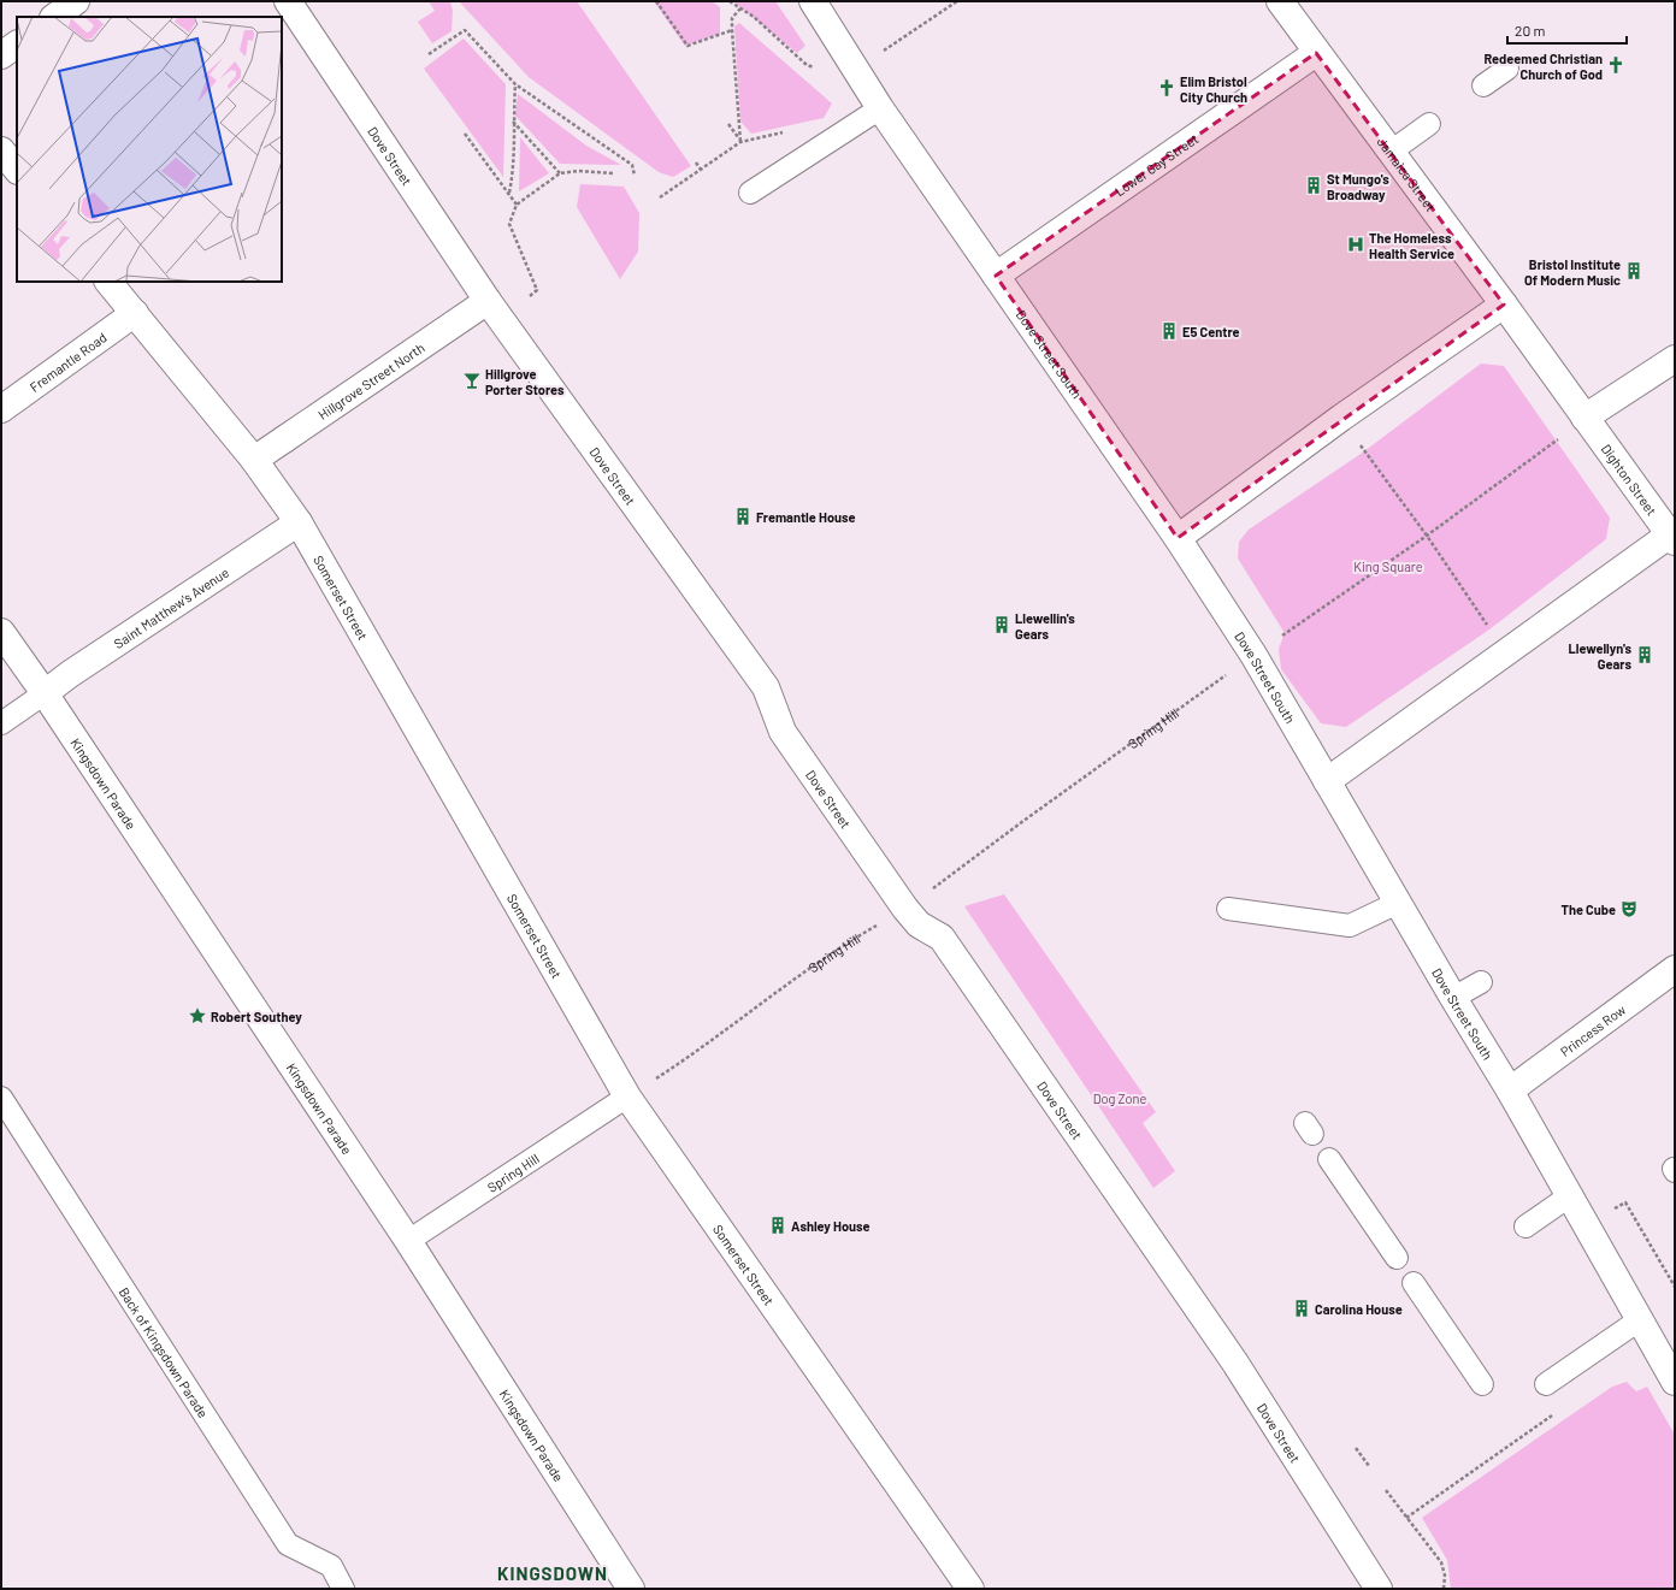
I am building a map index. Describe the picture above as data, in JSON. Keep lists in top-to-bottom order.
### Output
{
  "streets": {
    "street": [
      "Dove Street",
      "Lower Gay Street",
      "Jamaica Street",
      "Dove Street South",
      "Fremantle Road",
      "Hillgrove Street North",
      "Dighton Street",
      "Somerset Street",
      "Saint Matthew's Avenue",
      "Kingsdown Parade",
      "Princess Row"
    ],
    "lane": ["Spring Hill", "Back of Kingsdown Parade"]
  },
  "crossings": [
    ["Dove Street", "Hillgrove Street North"],
    ["Dove Street", "Spring Hill"],
    ["Lower Gay Street", "Jamaica Street"],
    ["Lower Gay Street", "Dove Street South"],
    ["Jamaica Street", "Dighton Street"],
    ["Jamaica Street", "Spring Hill"],
    ["Dove Street South", "Spring Hill"],
    ["Dove Street South", "Princess Row"],
    ["Fremantle Road", "Somerset Street"],
    ["Hillgrove Street North", "Somerset Street"],
    ["Dighton Street", "Spring Hill"],
    ["Somerset Street", "Saint Matthew's Avenue"],
    ["Somerset Street", "Spring Hill"],
    ["Saint Matthew's Avenue", "Kingsdown Parade"],
    ["Spring Hill", "Kingsdown Parade"]
  ],
  "districts": ["KINGSDOWN"],
  "parks": ["King Square", "Dog Zone"],
  "places": {
    "church": ["Redeemed Christian Church of God", "Elim Bristol City Church"],
    "building": [
      "St Mungo's Broadway",
      "Bristol Institute Of Modern Music",
      "E5 Centre",
      "Fremantle House",
      "Llewellin's Gears",
      "Llewellyn's Gears",
      "Ashley House",
      "Carolina House"
    ],
    "hospital": ["The Homeless Health Service"],
    "bar": ["Hillgrove Porter Stores"],
    "theatre": ["The Cube"],
    "place": ["Robert Southey"]
  },
  "scale_bar": "20 m"
}
